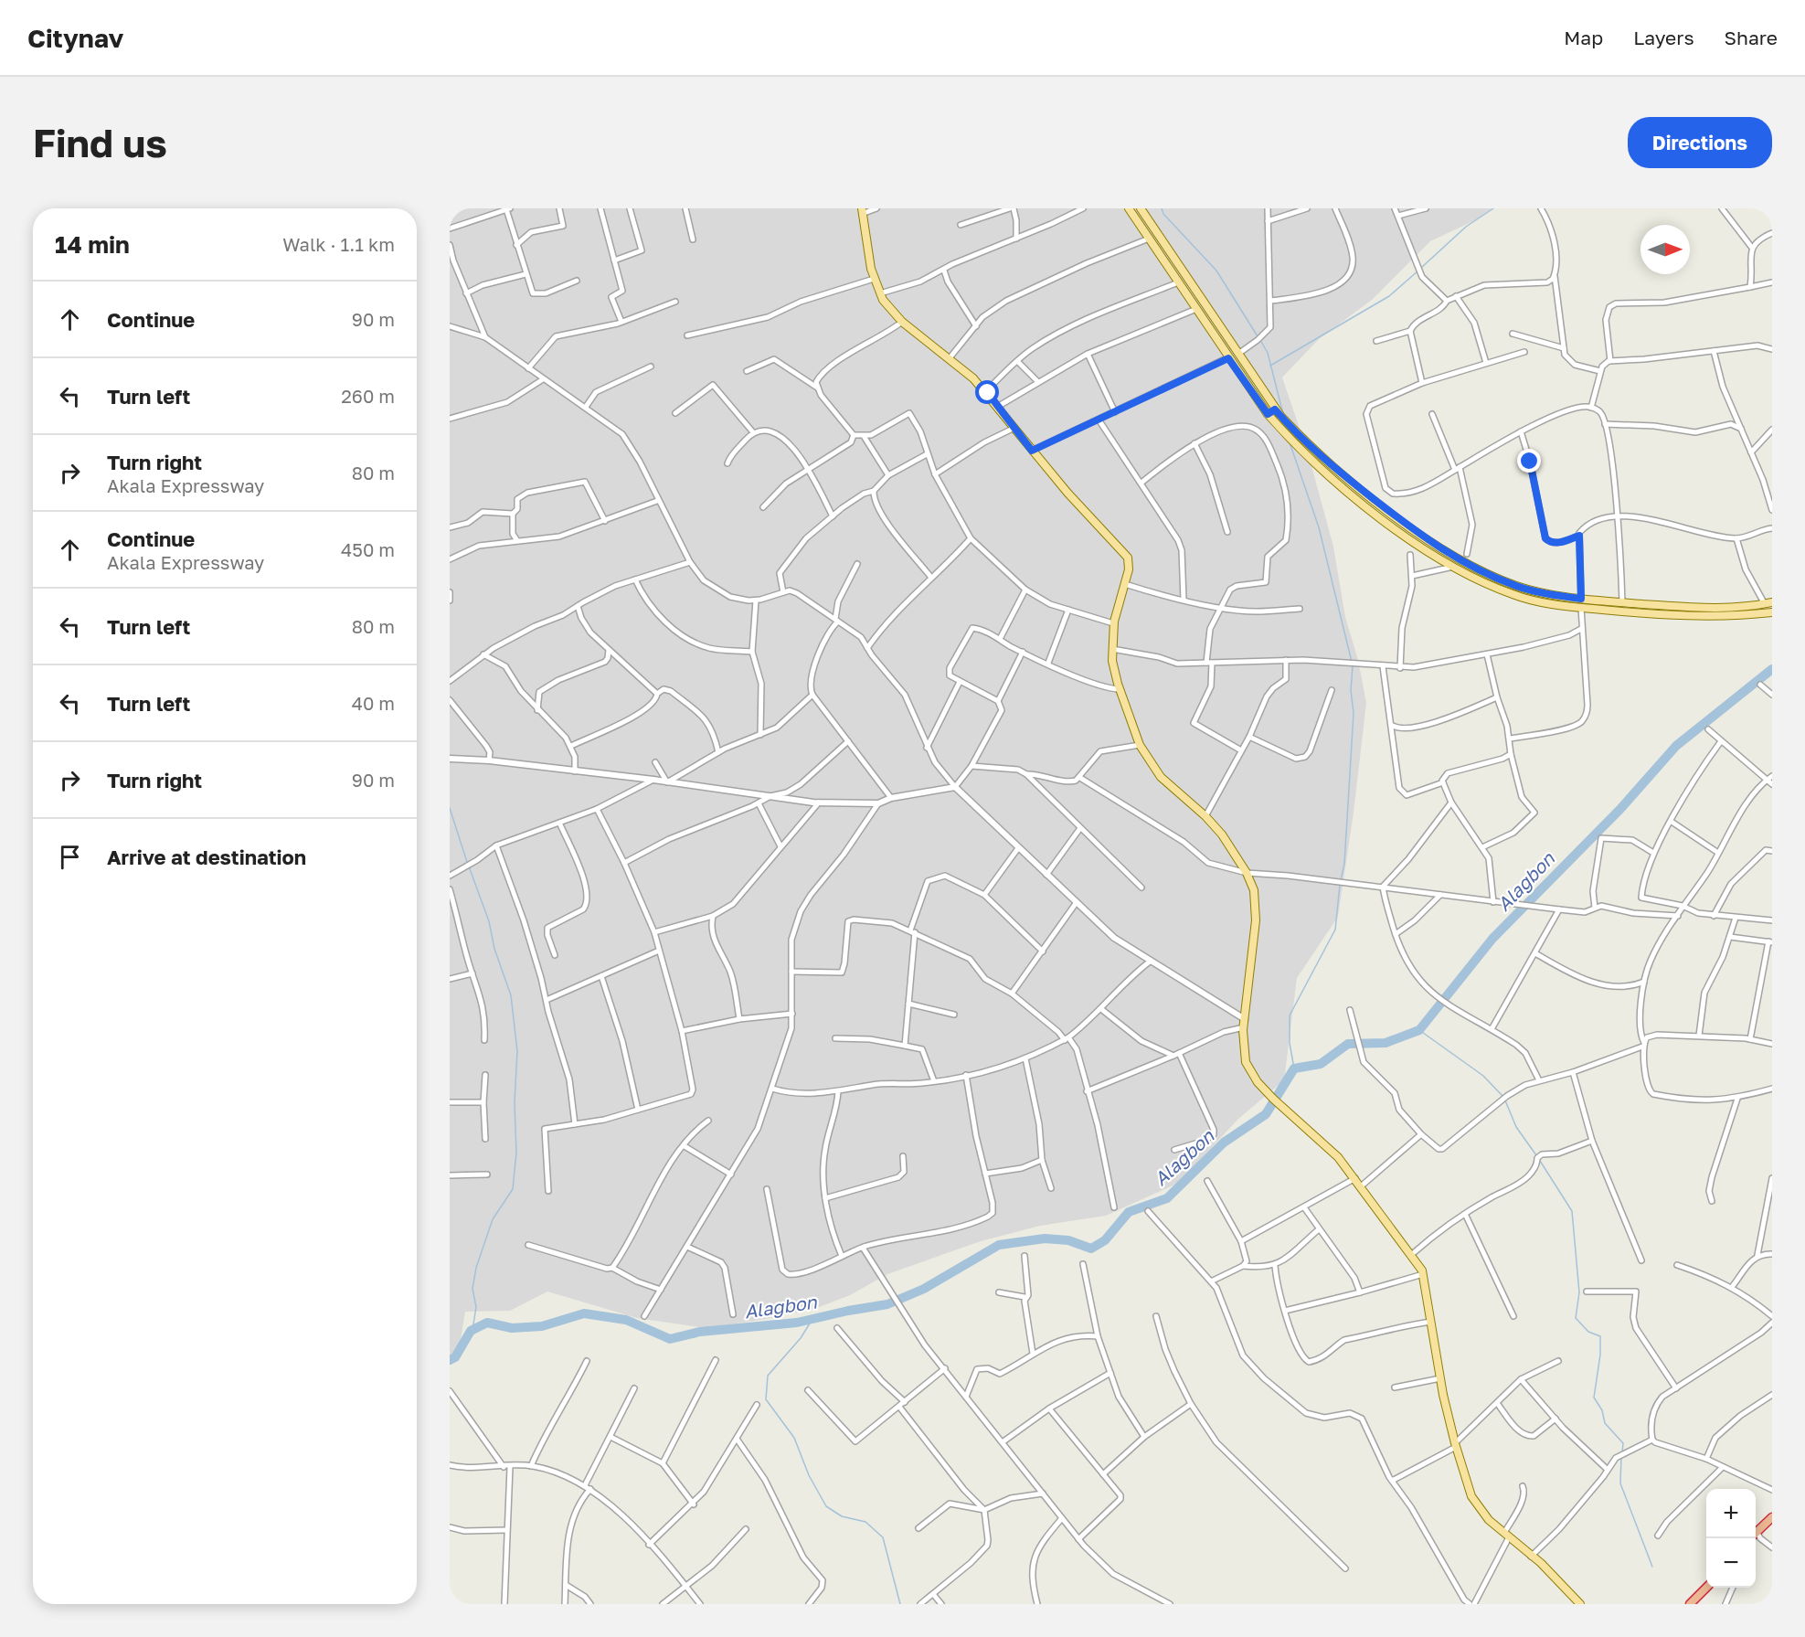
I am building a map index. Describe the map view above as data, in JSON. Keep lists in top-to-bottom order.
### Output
{
  "water": ["Alagbon"],
  "north": "right",
  "page": {
    "header": "Citynav",
    "nav": ["Map", "Layers", "Share"],
    "buttons": "Directions",
    "title": "Find us",
    "heading": ["14 min", "Walk · 1.1 km"],
    "list": [
      ["Continue", "90 m"],
      ["Turn left", "260 m"],
      ["Turn right", "Akala Expressway", "80 m"],
      ["Continue", "Akala Expressway", "450 m"],
      ["Turn left", "80 m"],
      ["Turn left", "40 m"],
      ["Turn right", "90 m"],
      "Arrive at destination"
    ],
    "map_buttons": ["+", "−"]
  }
}
